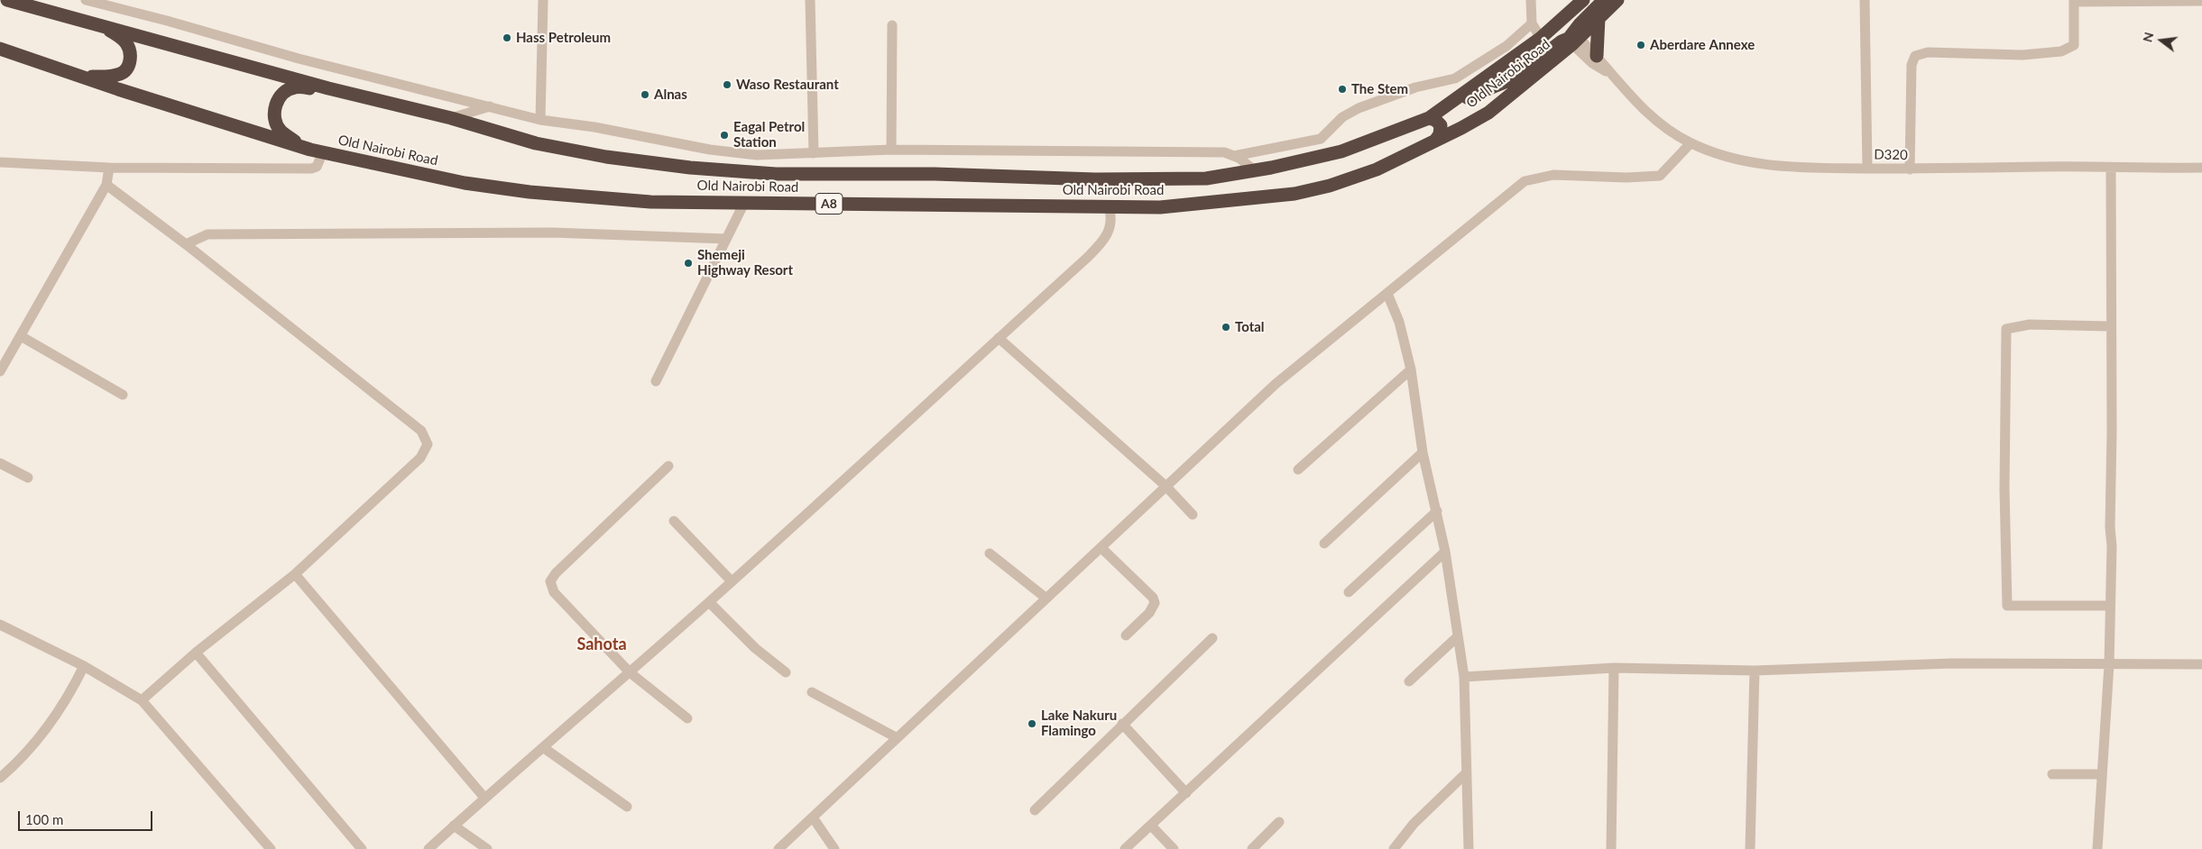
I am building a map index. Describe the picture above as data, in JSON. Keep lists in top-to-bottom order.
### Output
{
  "streets": {
    "highway": ["Old Nairobi Road", "A8"],
    "street": ["D320"]
  },
  "crossings": [
    ["Old Nairobi Road", "D320"]
  ],
  "districts": ["Sahota"],
  "places": [
    "Hass Petroleum",
    "Aberdare Annexe",
    "Waso Restaurant",
    "The Stem",
    "Alnas",
    "Eagal Petrol Station",
    "Shemeji Highway Resort",
    "Total",
    "Lake Nakuru Flamingo"
  ],
  "scale_bar": "100 m",
  "north": "left"
}
